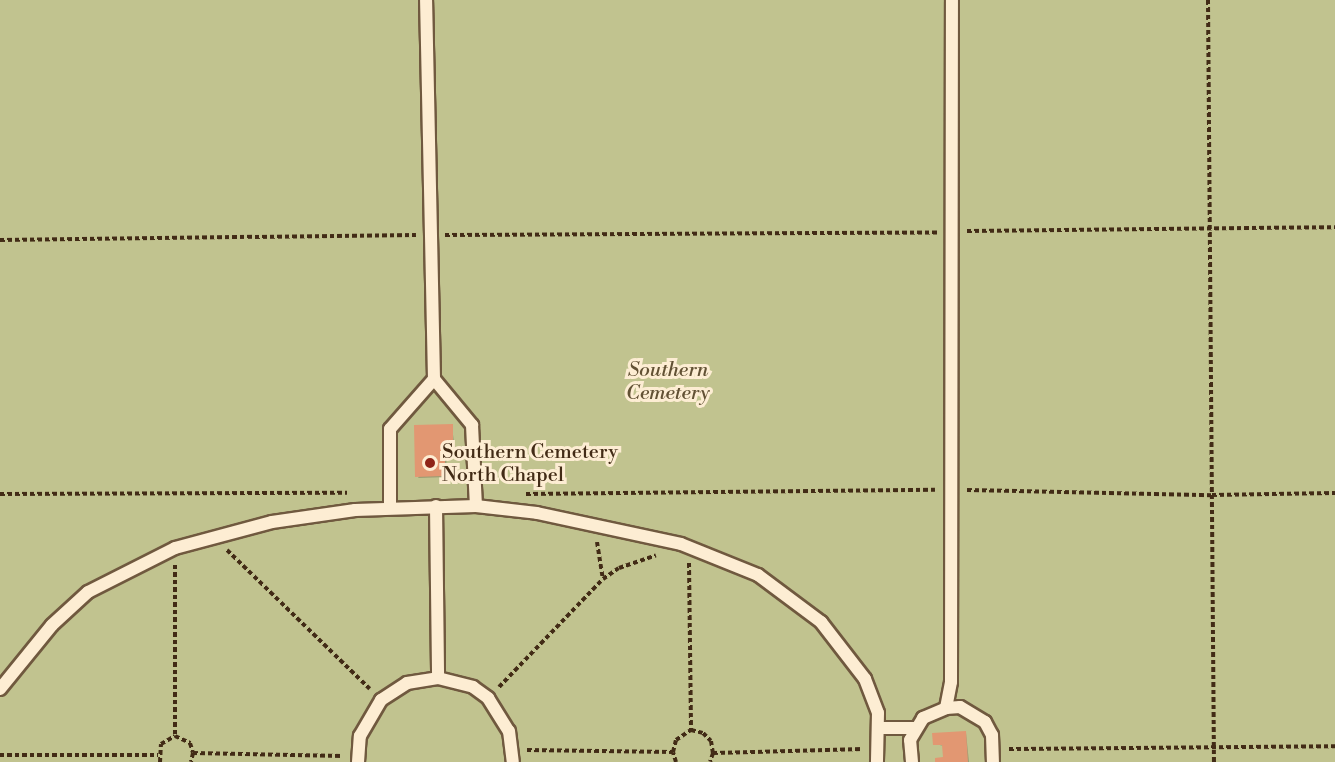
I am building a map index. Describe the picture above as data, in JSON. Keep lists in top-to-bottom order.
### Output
{
  "parks": ["Southern Cemetery"],
  "places": ["Southern Cemetery North Chapel"]
}
